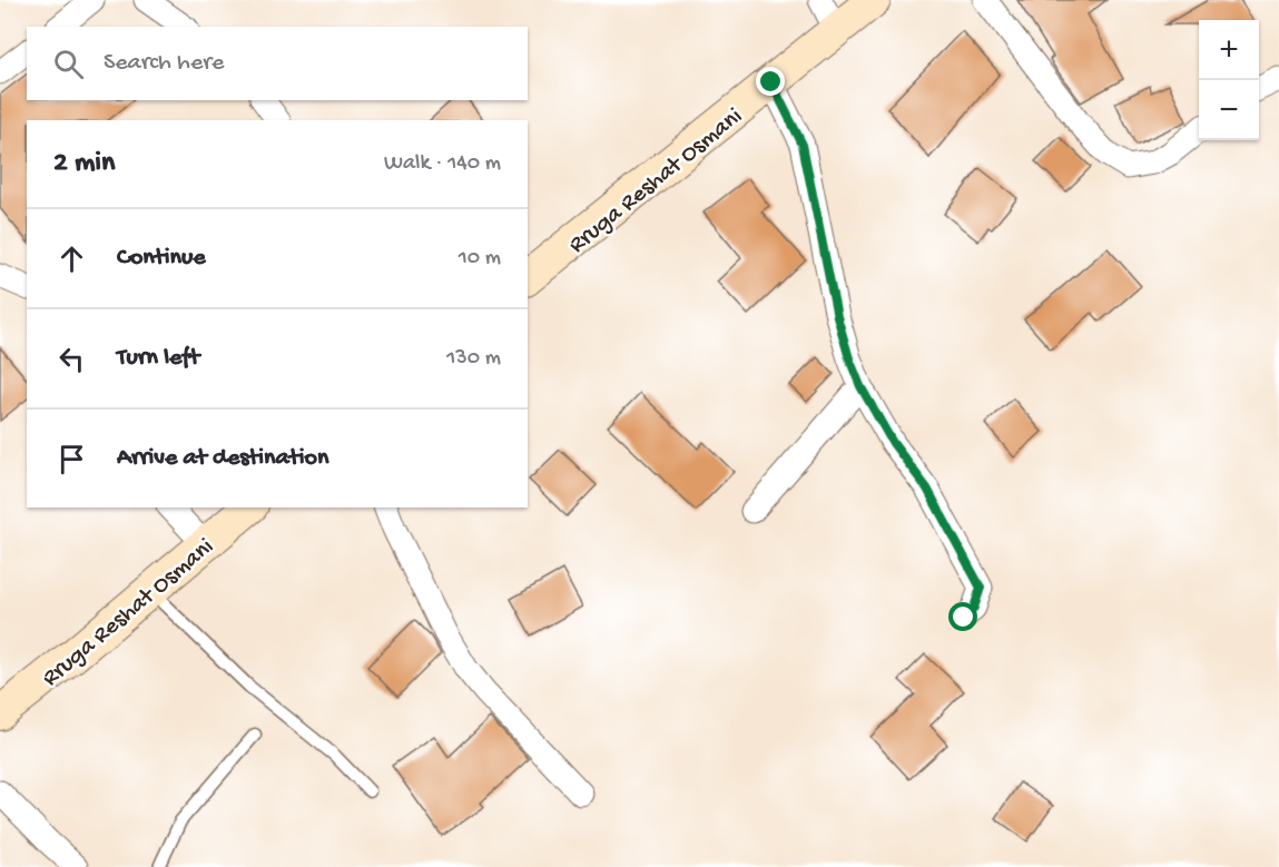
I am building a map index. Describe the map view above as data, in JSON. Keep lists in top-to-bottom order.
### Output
{
  "streets": {
    "main road": ["Rruga Reshat Osmani"]
  },
  "page": {
    "map_buttons": ["+", "−"],
    "search": "Search here",
    "heading": ["2 min", "Walk · 140 m"],
    "list": [
      ["Continue", "10 m"],
      ["Turn left", "130 m"],
      "Arrive at destination"
    ]
  }
}
